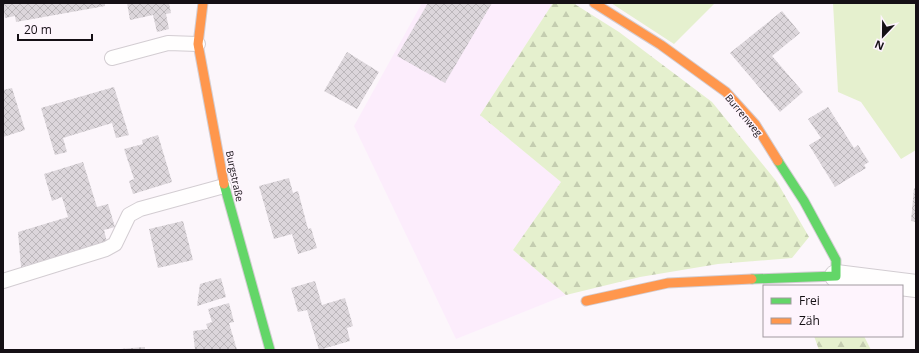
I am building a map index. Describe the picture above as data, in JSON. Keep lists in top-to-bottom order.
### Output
{
  "streets": {
    "street": ["Burrenweg", "Burgstraße"]
  },
  "legend": ["Frei", "Zäh"],
  "scale_bar": "20 m",
  "north": "bottom"
}
